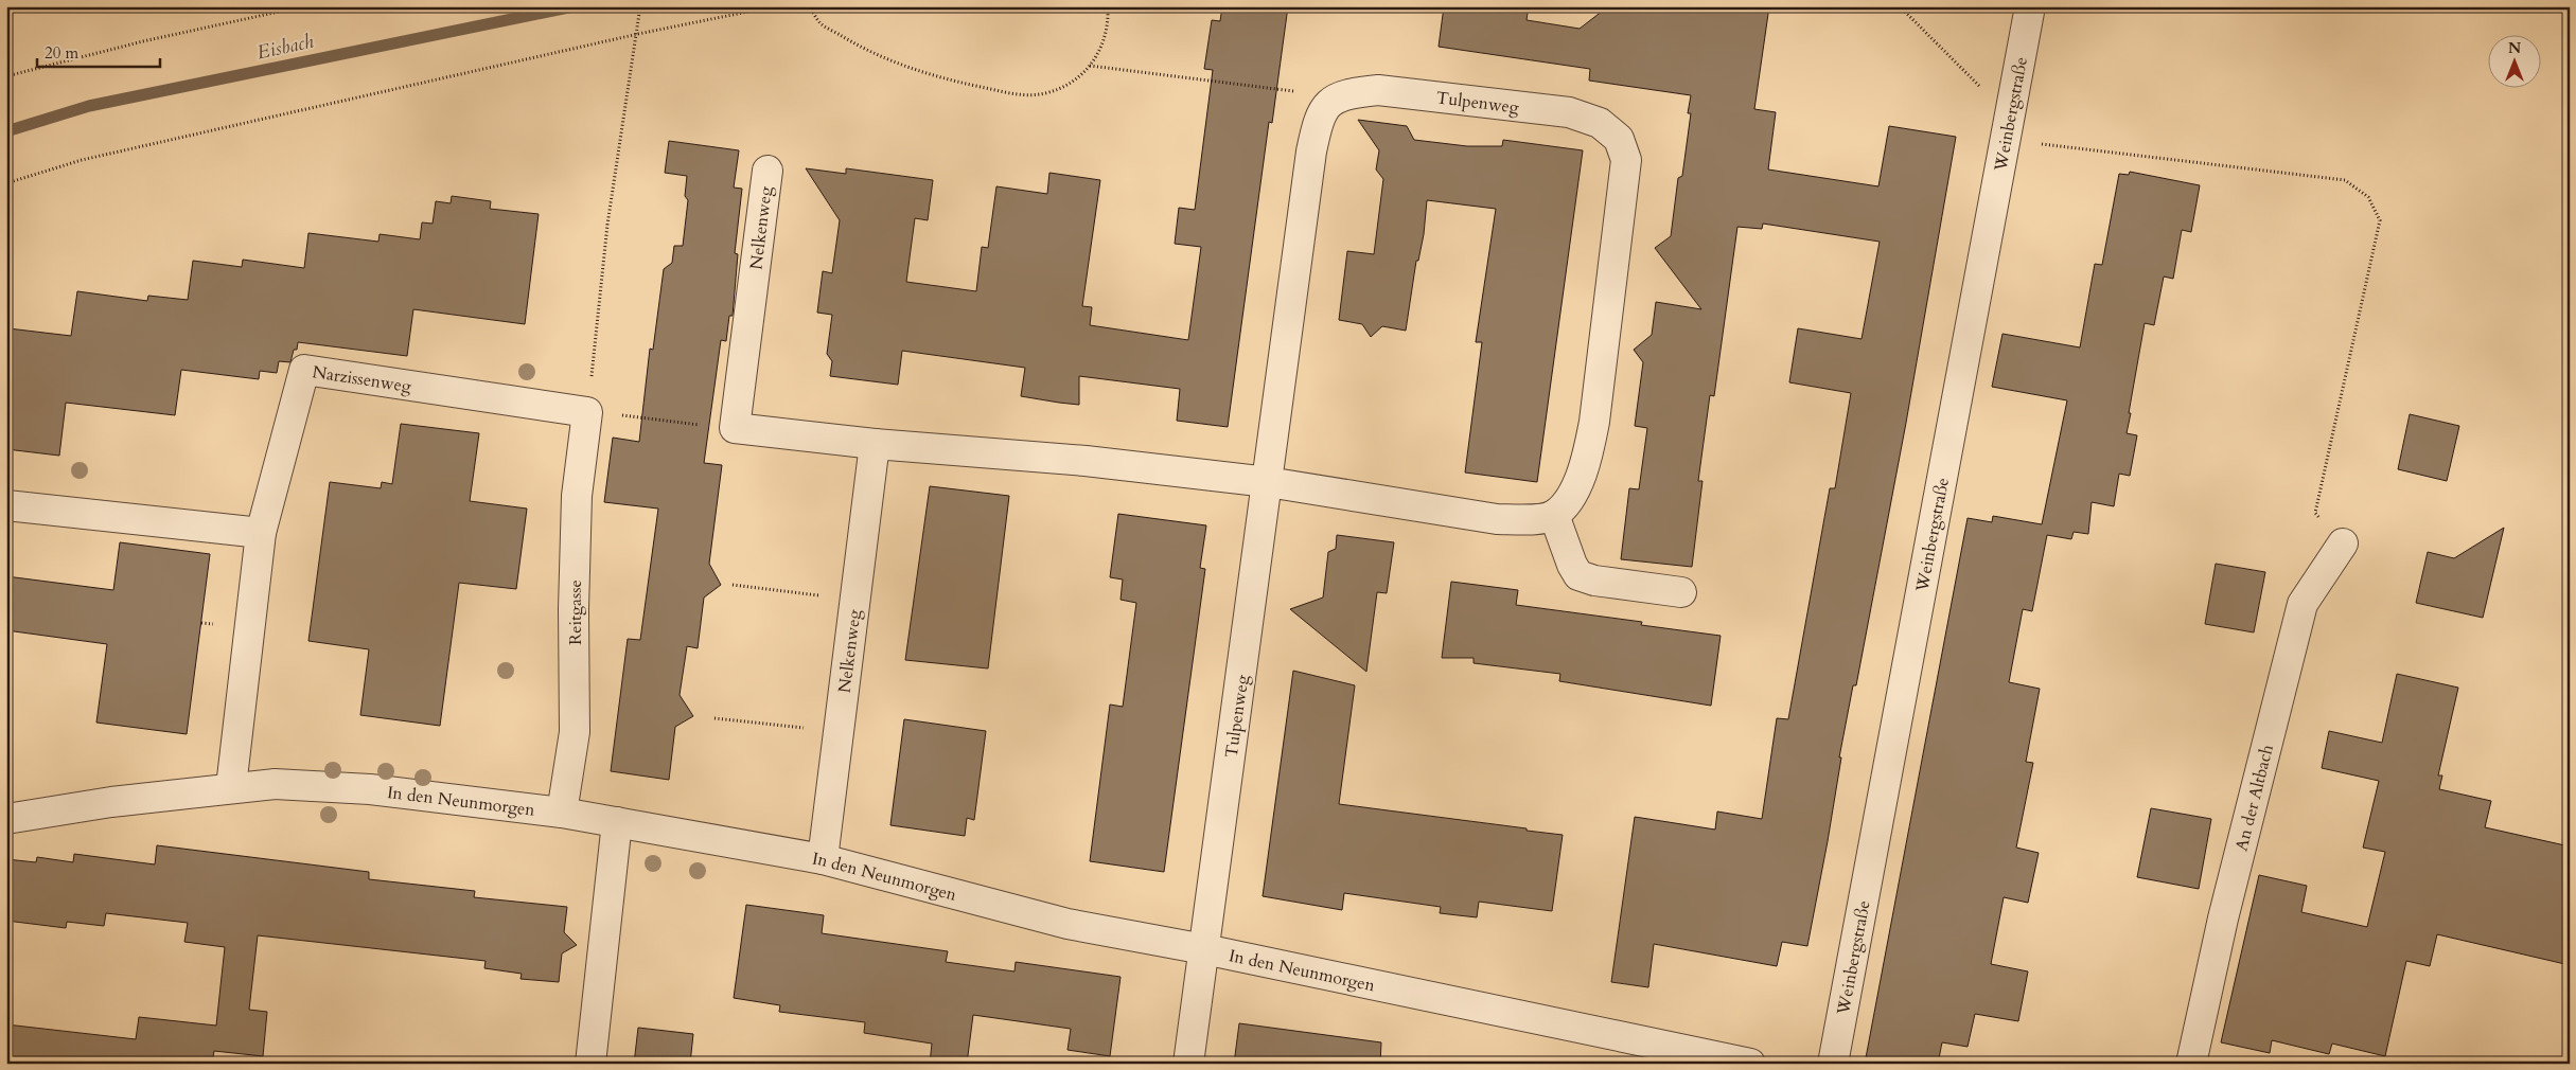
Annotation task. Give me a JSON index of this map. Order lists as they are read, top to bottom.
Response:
{
  "streets": {
    "street": [
      "Tulpenweg",
      "Weinbergstraße",
      "Nelkenweg",
      "Narzissenweg",
      "Reitgasse",
      "An der Altbach",
      "In den Neunmorgen"
    ]
  },
  "crossings": [
    ["Tulpenweg", "In den Neunmorgen"],
    ["Nelkenweg", "In den Neunmorgen"],
    ["Narzissenweg", "Reitgasse"],
    ["Narzissenweg", "In den Neunmorgen"],
    ["Reitgasse", "In den Neunmorgen"]
  ],
  "water": ["Eisbach"],
  "scale_bar": "20 m",
  "north": "top"
}
